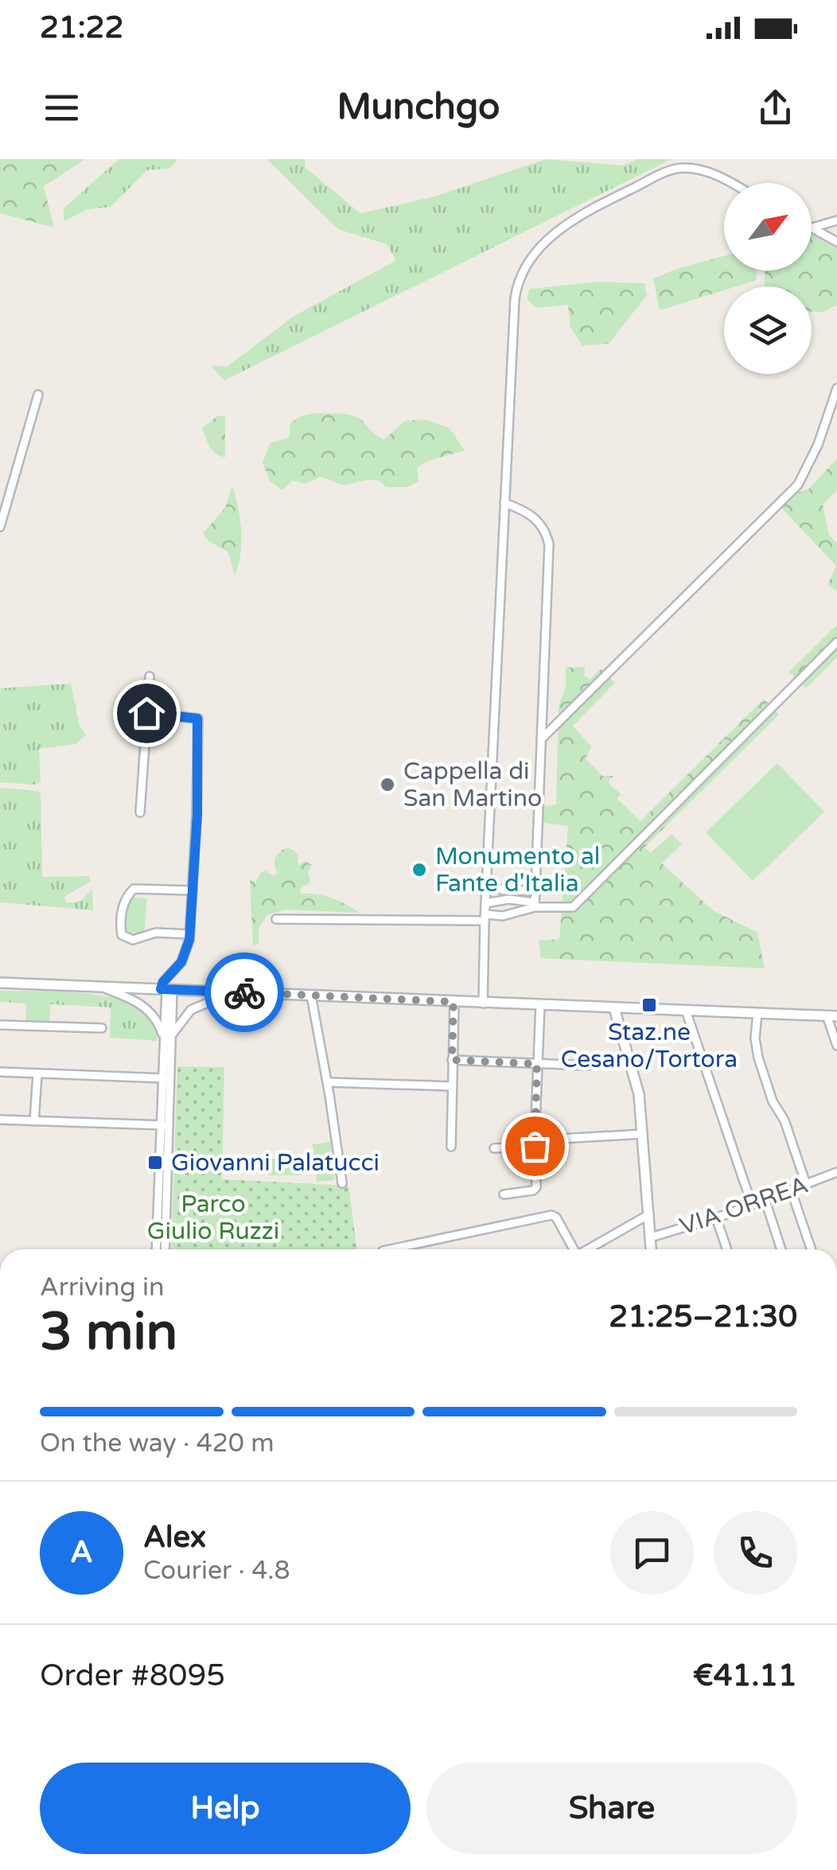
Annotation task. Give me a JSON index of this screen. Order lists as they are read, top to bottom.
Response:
{
  "streets": {
    "street": ["VIA ORREA"]
  },
  "parks": ["Parco Giulio Ruzzi"],
  "places": {
    "other": ["Cappella di San Martino", "Monumento al Fante d'Italia"],
    "transit": ["Staz.ne Cesano/Tortora", "Giovanni Palatucci"]
  },
  "north": "top right",
  "page": {
    "status": "21:22",
    "header": "Munchgo",
    "heading": ["3 min", "Arriving in", "21:25–21:30"],
    "panel": [
      "Alex",
      "Courier · 4.8",
      "Order #8095",
      "€41.11"
    ],
    "bar": "On the way · 420 m",
    "round": "A",
    "buttons": ["Help", "Share"]
  }
}
